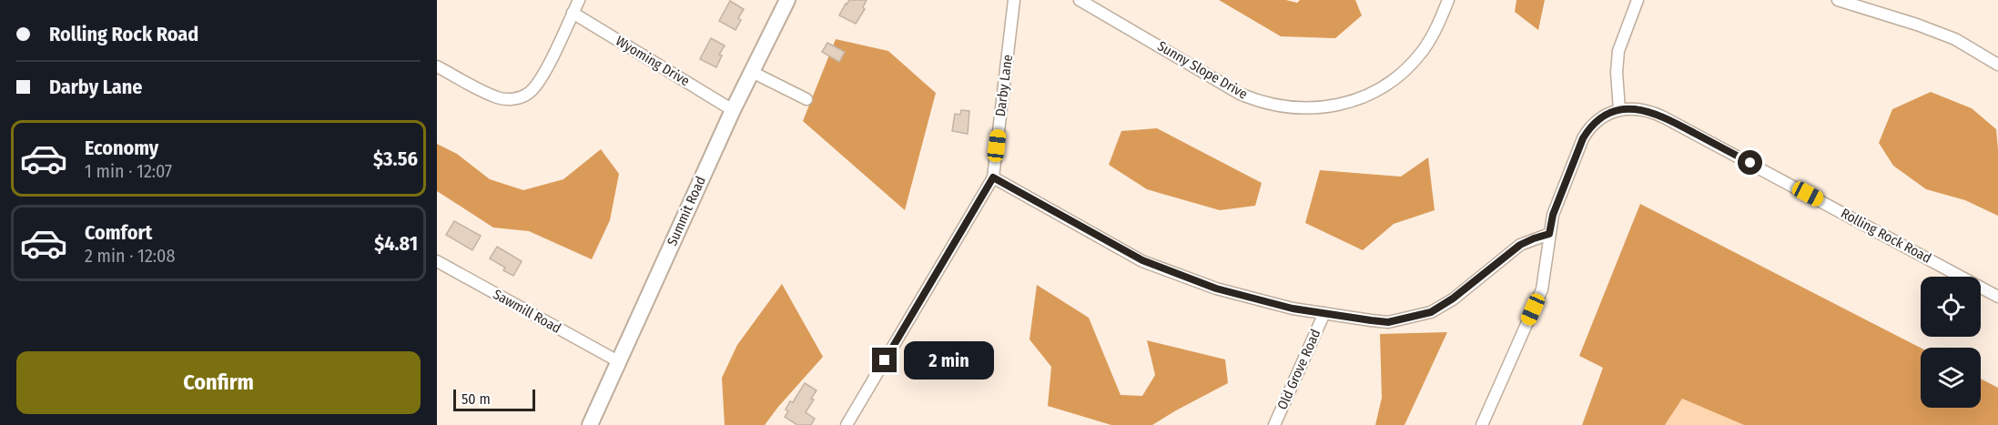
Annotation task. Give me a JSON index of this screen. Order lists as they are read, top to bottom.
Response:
{
  "streets": {
    "main road": ["Summit Road"],
    "street": [
      "Wyoming Drive",
      "Sunny Slope Drive",
      "Darby Lane",
      "Rolling Rock Road",
      "Sawmill Road",
      "Old Grove Road"
    ]
  },
  "crossings": [
    ["Wyoming Drive", "Summit Road"],
    ["Summit Road", "Sawmill Road"]
  ],
  "scale_bar": "50 m",
  "page": {
    "banner": ["Rolling Rock Road", "Darby Lane"],
    "list": [
      {
        "name": "Economy",
        "note": "1 min · 12:07",
        "value": "$3.56"
      },
      {
        "name": "Comfort",
        "note": "2 min · 12:08",
        "value": "$4.81"
      }
    ],
    "buttons": "Confirm",
    "bubble": "2 min",
    "scale": "50 m"
  }
}
